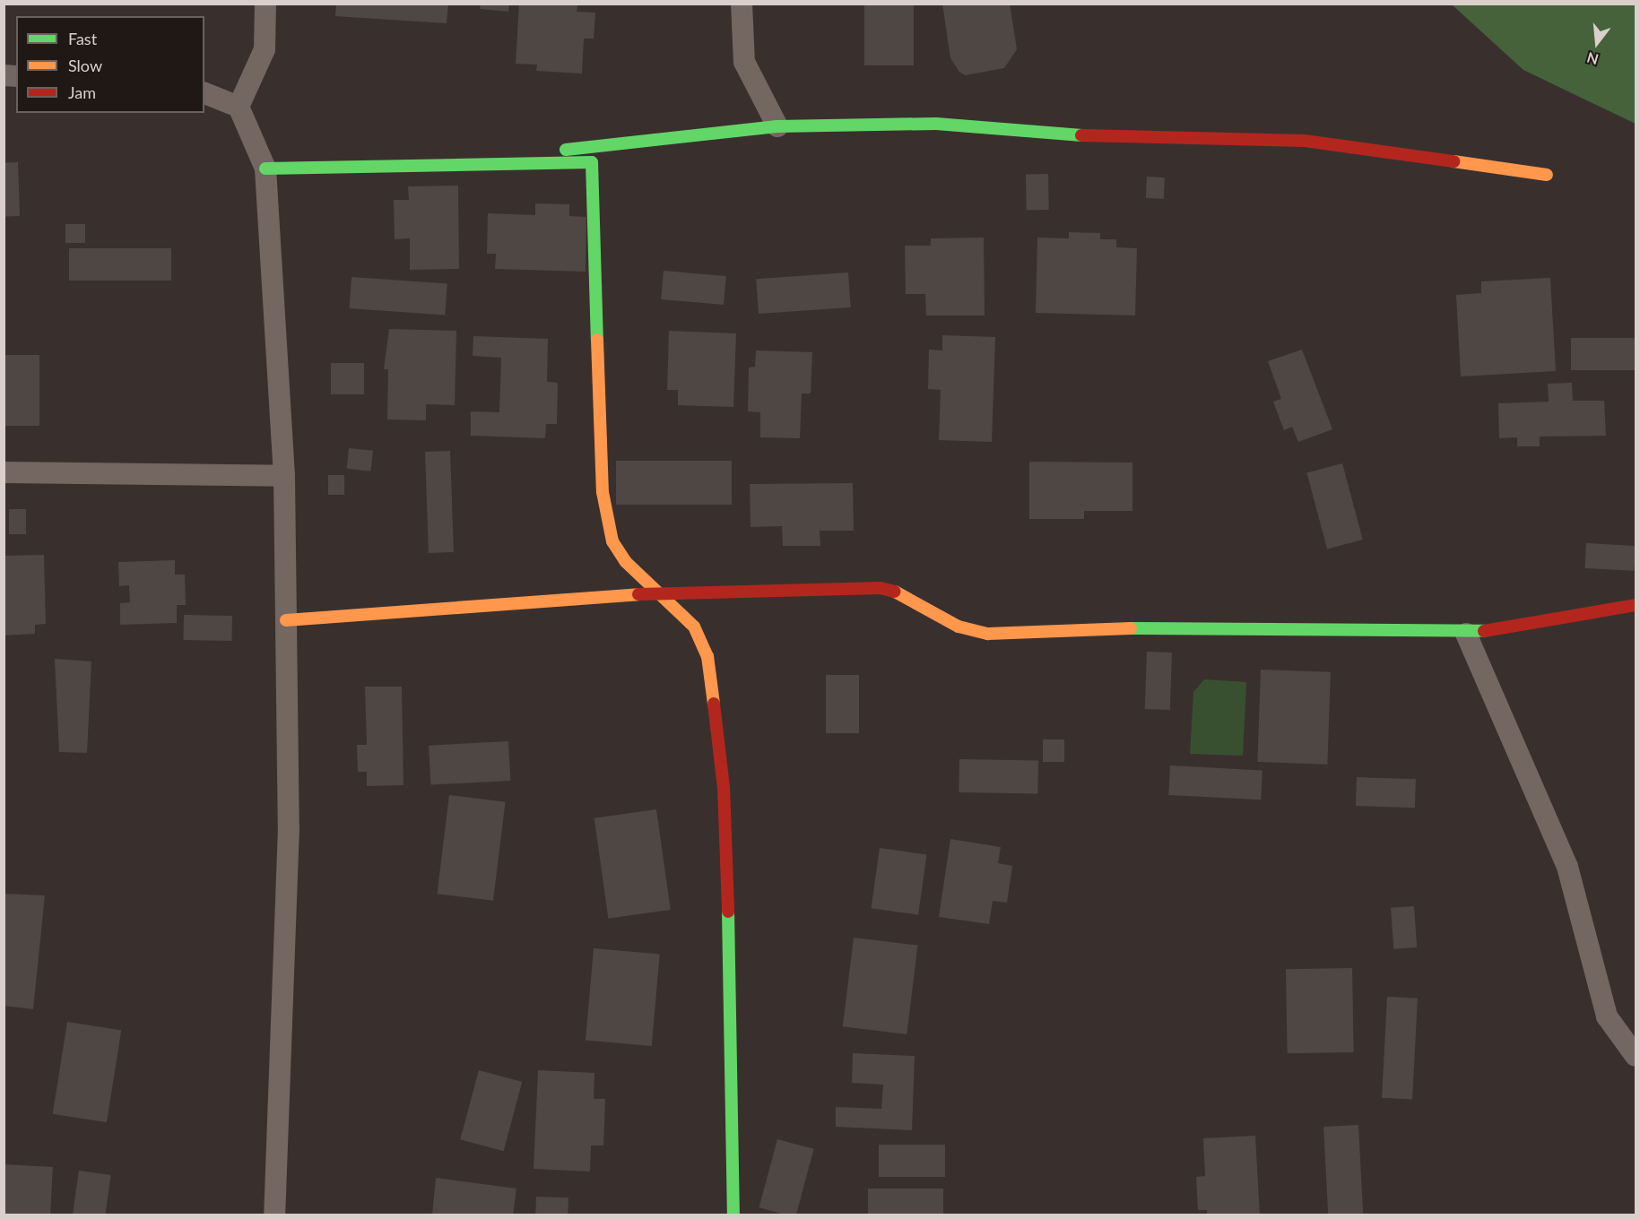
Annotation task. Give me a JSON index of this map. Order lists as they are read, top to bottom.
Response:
{
  "legend": ["Fast", "Slow", "Jam"],
  "north": "bottom"
}
